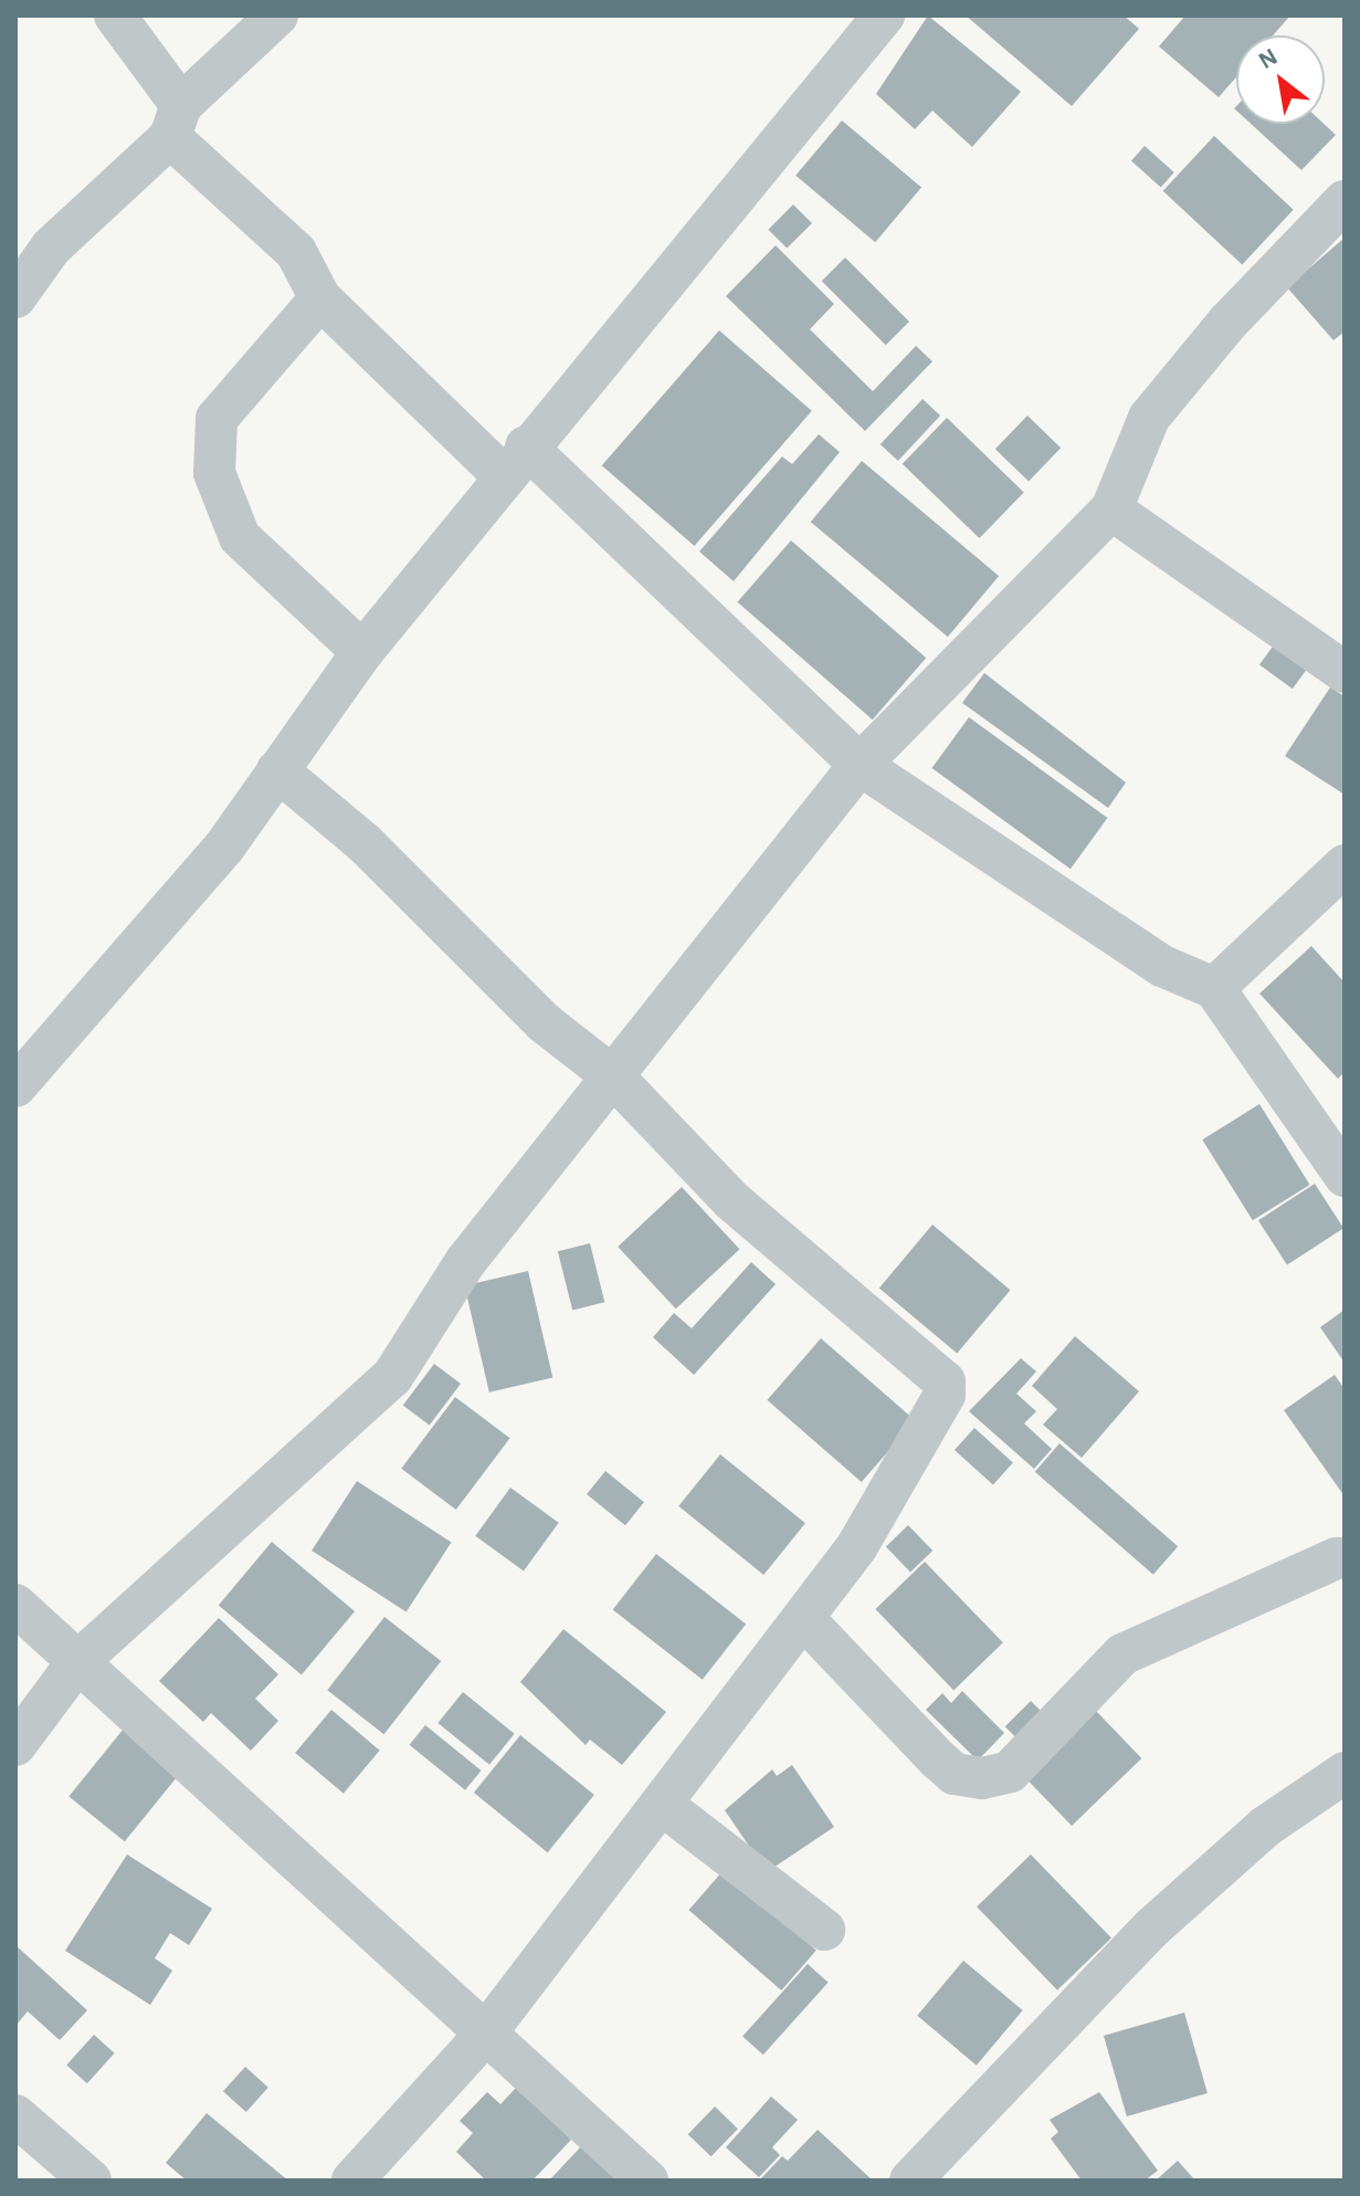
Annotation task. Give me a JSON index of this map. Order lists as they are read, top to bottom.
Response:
{
  "north": "top left"
}
